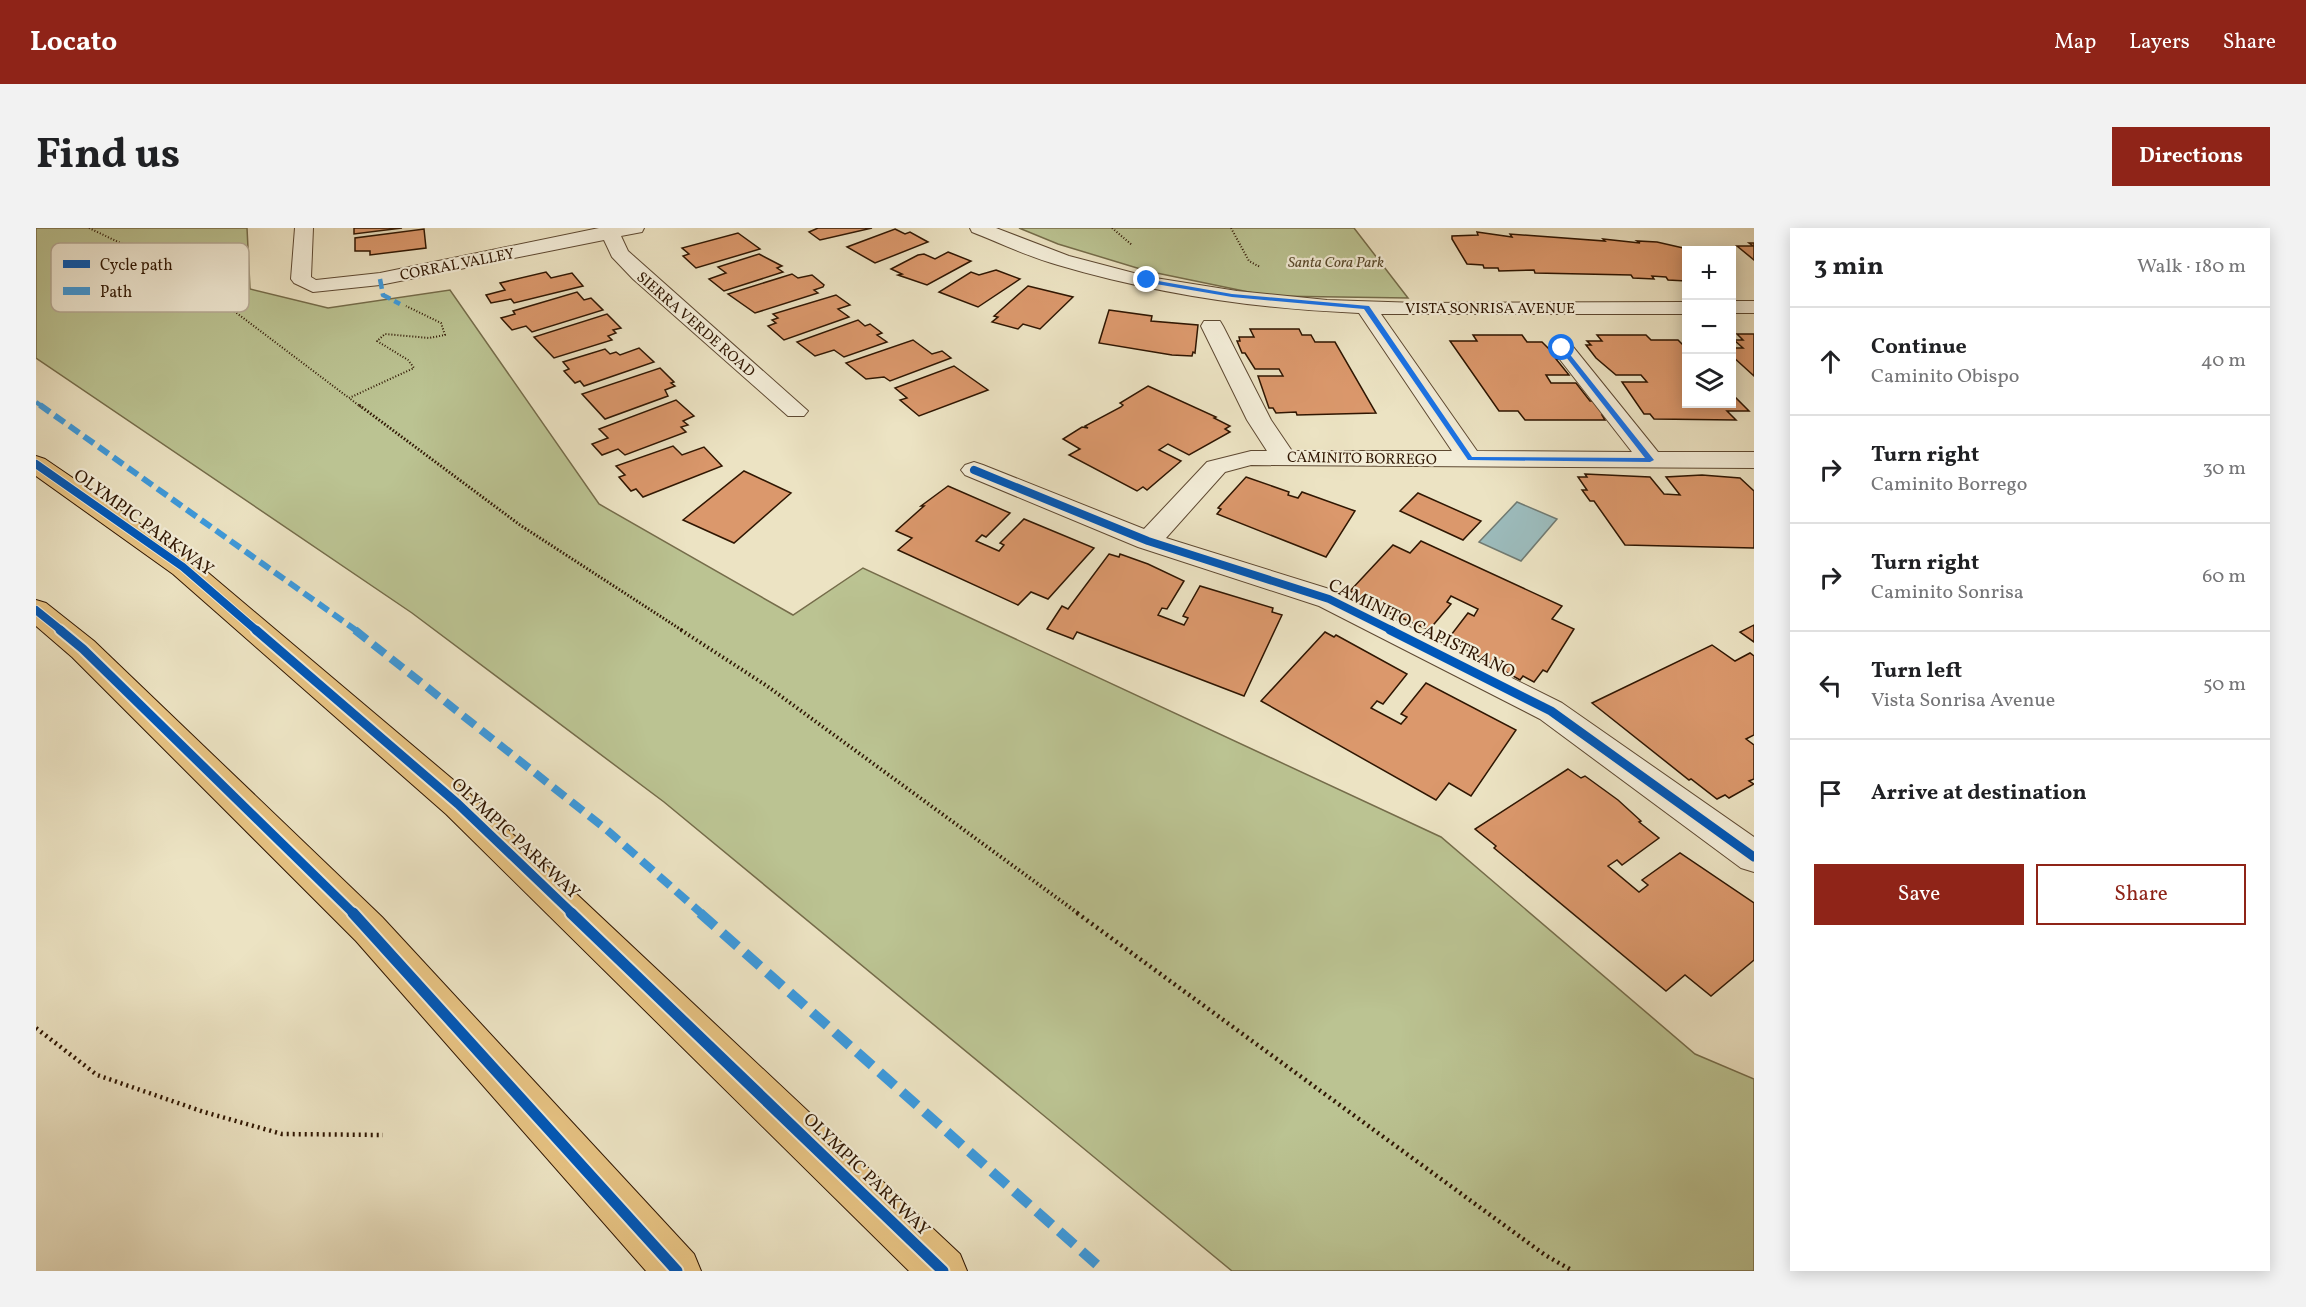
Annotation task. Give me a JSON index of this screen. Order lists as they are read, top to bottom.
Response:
{
  "streets": {
    "main road": ["OLYMPIC PARKWAY"],
    "street": [
      "CORRAL VALLEY",
      "VISTA SONRISA AVENUE",
      "SIERRA VERDE ROAD",
      "CAMINITO BORREGO",
      "CAMINITO CAPISTRANO"
    ]
  },
  "crossings": [
    ["CORRAL VALLEY", "SIERRA VERDE ROAD"],
    ["CAMINITO BORREGO", "CAMINITO CAPISTRANO"]
  ],
  "parks": ["Santa Cora Park"],
  "legend": ["Cycle path", "Path"],
  "page": {
    "header": "Locato",
    "nav": ["Map", "Layers", "Share"],
    "title": "Find us",
    "buttons": [
      "Directions",
      ["Save", "Share"]
    ],
    "heading": ["3 min", "Walk · 180 m"],
    "map_buttons": ["+", "−"],
    "list": [
      ["Continue", "Caminito Obispo", "40 m"],
      ["Turn right", "Caminito Borrego", "30 m"],
      ["Turn right", "Caminito Sonrisa", "60 m"],
      ["Turn left", "Vista Sonrisa Avenue", "50 m"],
      "Arrive at destination"
    ]
  }
}
